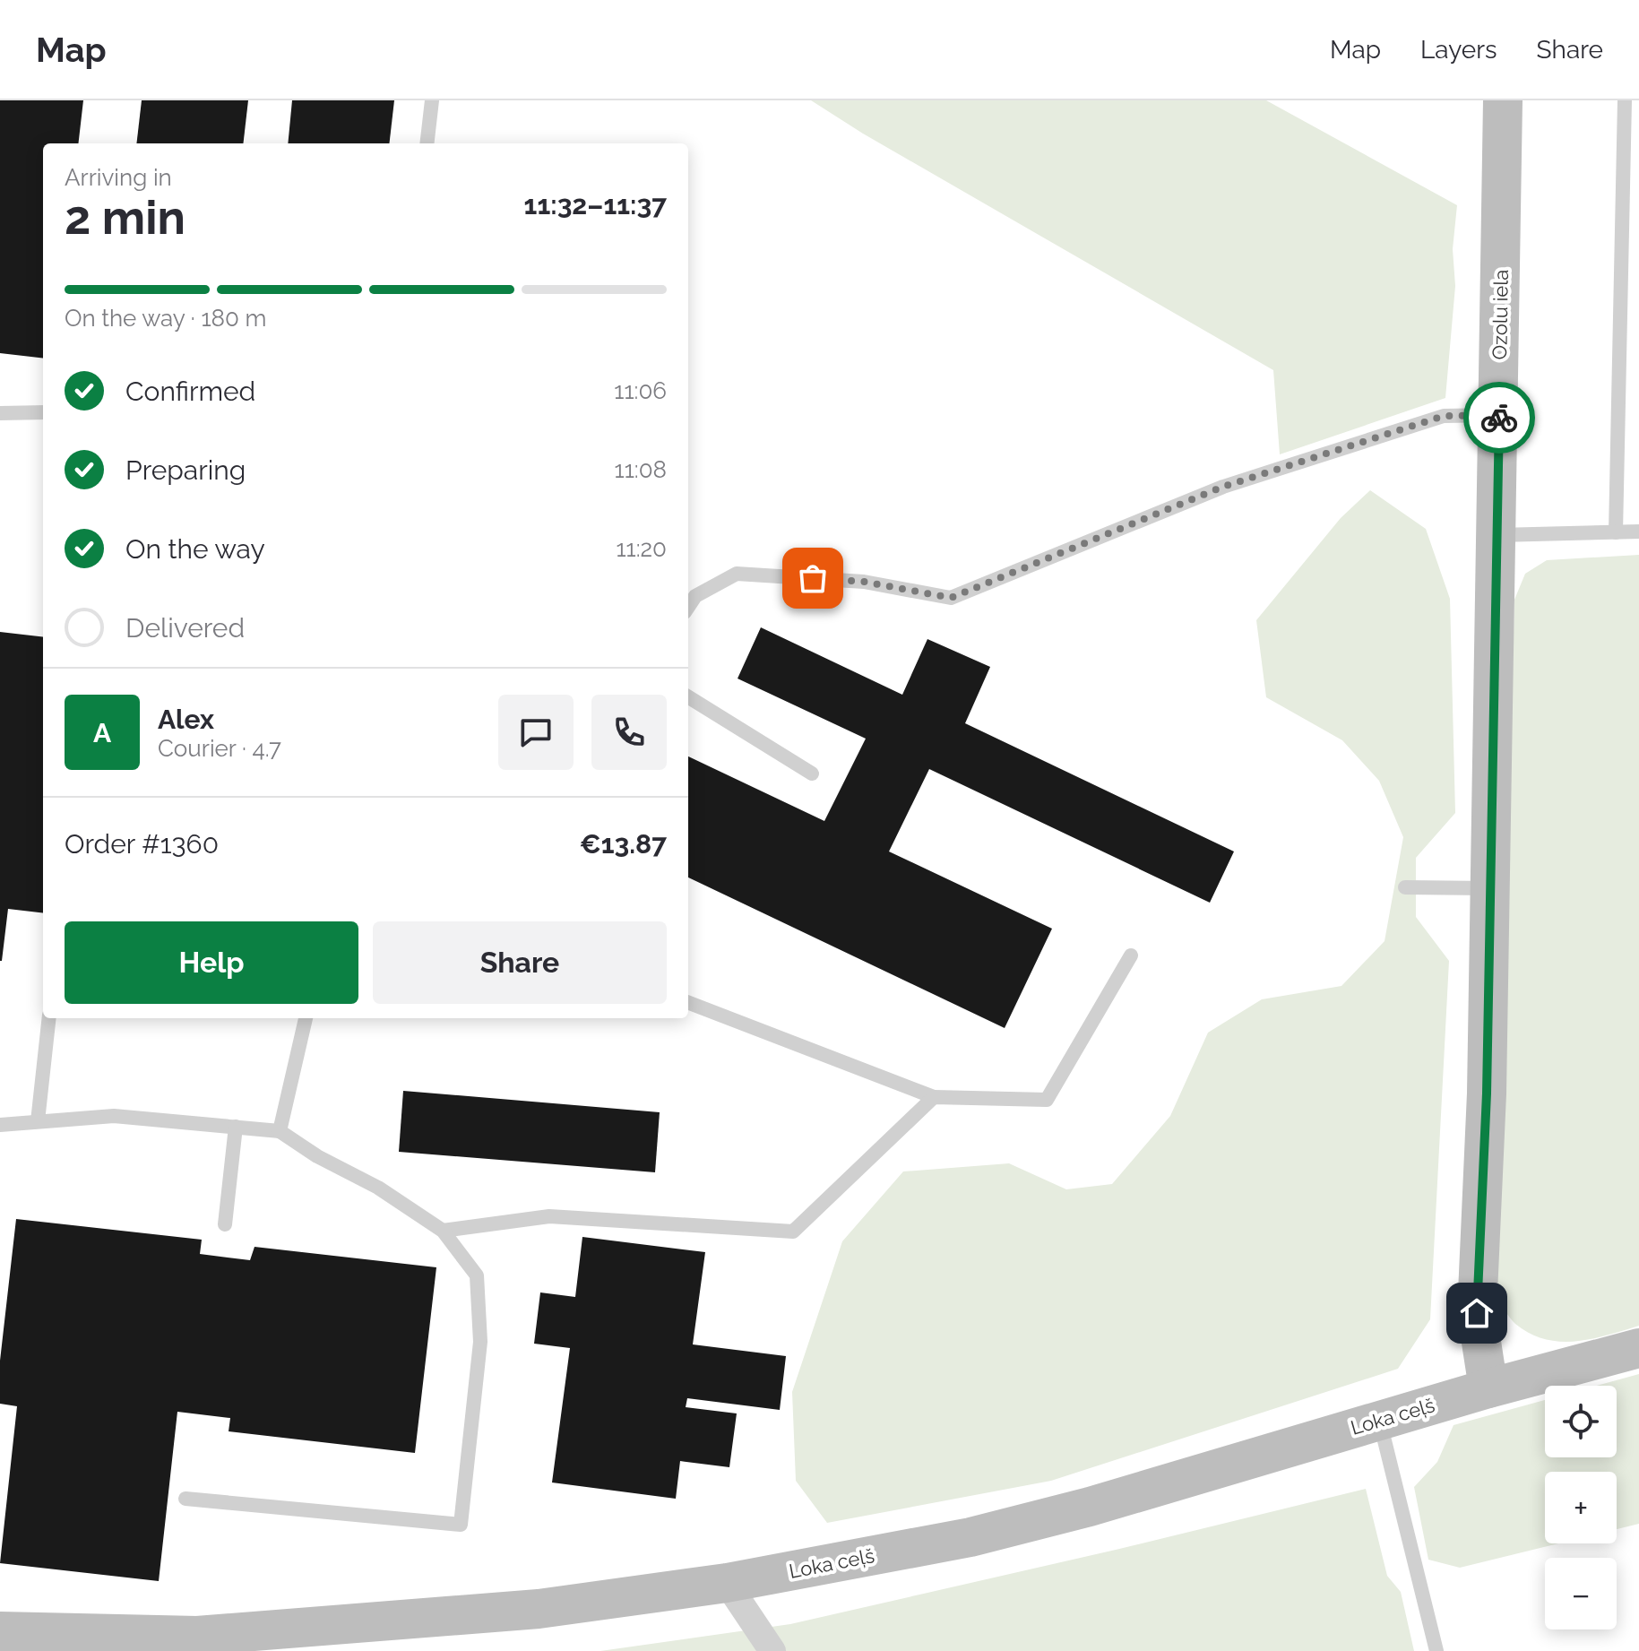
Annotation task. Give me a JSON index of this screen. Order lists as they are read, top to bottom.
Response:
{
  "streets": {
    "main road": ["Ozolu iela", "Loka ceļš"]
  },
  "crossings": [
    ["Ozolu iela", "Loka ceļš"]
  ],
  "page": {
    "header": "Map",
    "nav": ["Map", "Layers", "Share"],
    "heading": ["2 min", "Arriving in", "11:32–11:37"],
    "panel": [
      "Alex",
      "Courier · 4.7",
      "Order #1360",
      "€13.87"
    ],
    "bar": "On the way · 180 m",
    "list": [
      ["Confirmed", "11:06"],
      ["Preparing", "11:08"],
      ["On the way", "11:20"],
      "Delivered"
    ],
    "round": "A",
    "buttons": ["Help", "Share"],
    "map_buttons": ["+", "−"]
  }
}
